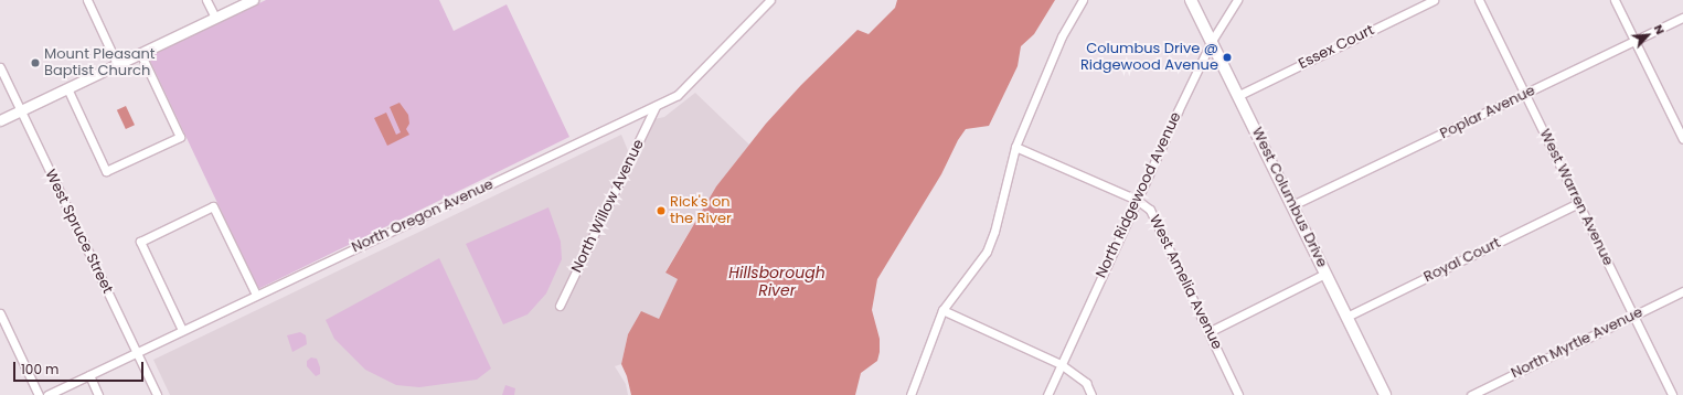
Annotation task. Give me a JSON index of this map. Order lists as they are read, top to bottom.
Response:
{
  "streets": {
    "main road": ["West Columbus Drive"],
    "street": [
      "Essex Court",
      "Poplar Avenue",
      "North Ridgewood Avenue",
      "West Warren Avenue",
      "North Willow Avenue",
      "North Oregon Avenue",
      "West Spruce Street",
      "Royal Court",
      "West Amelia Avenue",
      "North Myrtle Avenue"
    ]
  },
  "crossings": [
    ["Essex Court", "West Columbus Drive"],
    ["Poplar Avenue", "West Columbus Drive"],
    ["Poplar Avenue", "West Warren Avenue"],
    ["North Ridgewood Avenue", "West Columbus Drive"],
    ["North Ridgewood Avenue", "West Amelia Avenue"],
    ["West Columbus Drive", "Royal Court"],
    ["West Warren Avenue", "Royal Court"],
    ["West Warren Avenue", "North Myrtle Avenue"],
    ["North Willow Avenue", "North Oregon Avenue"],
    ["North Oregon Avenue", "West Spruce Street"]
  ],
  "water": ["Hillsborough River"],
  "places": ["Columbus Drive @ Ridgewood Avenue", "Mount Pleasant Baptist Church", "Rick's on the River"],
  "scale_bar": "100 m",
  "north": "top right"
}
